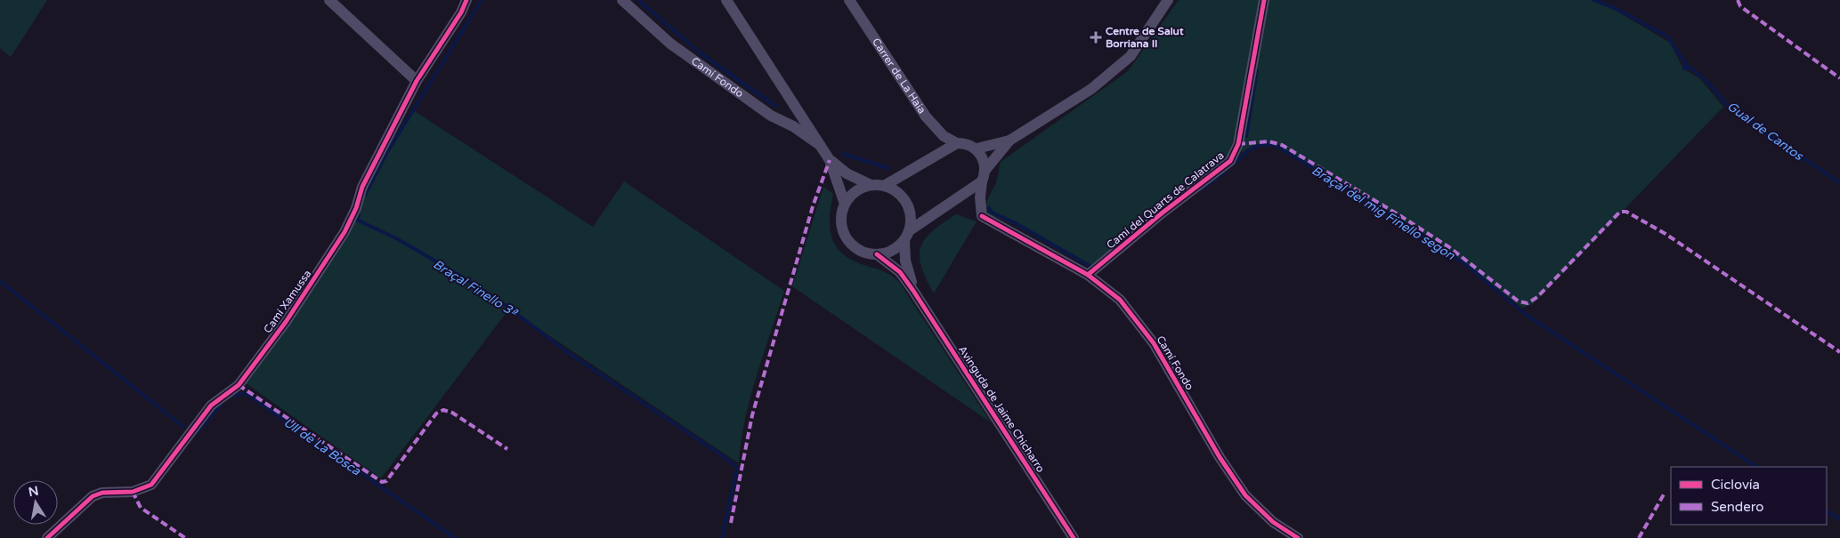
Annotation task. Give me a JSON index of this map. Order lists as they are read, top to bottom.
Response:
{
  "streets": {
    "street": [
      "Carrer de La Haia",
      "Camí Fondo",
      "Camí del Quarts de Calatrava",
      "Camí Xamussa",
      "Avinguda de Jaime Chicharro"
    ]
  },
  "crossings": [
    ["Camí Fondo", "Camí del Quarts de Calatrava"]
  ],
  "water": [
    "Gual de Cantos",
    "Braçal del mig Finello segon",
    "Braçal Finello 3ª",
    "Ull de La Bosca"
  ],
  "places": {
    "health": ["Centre de Salut Borriana II"]
  },
  "legend": ["Ciclovía", "Sendero"],
  "north": "top"
}
